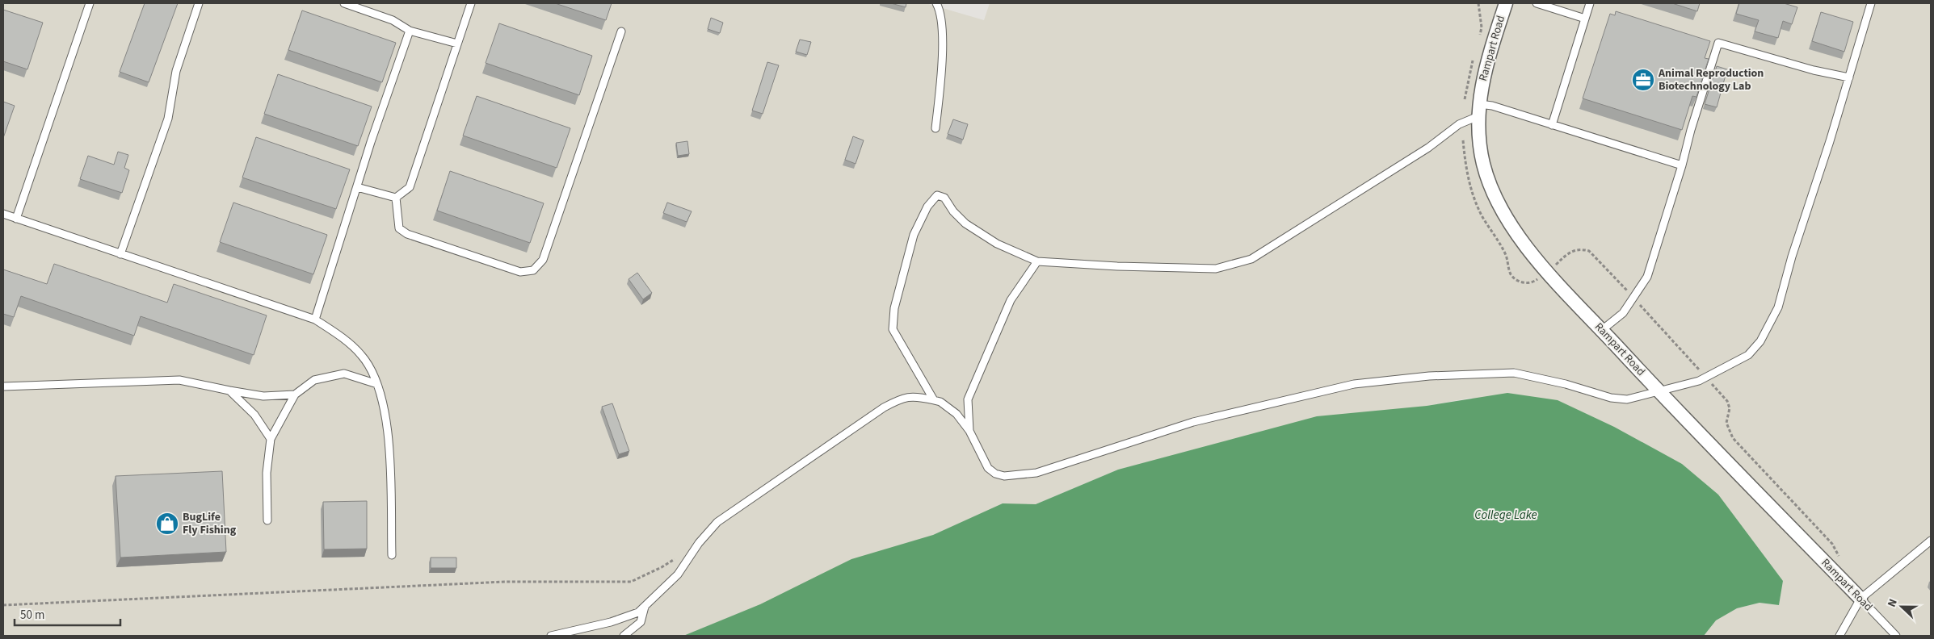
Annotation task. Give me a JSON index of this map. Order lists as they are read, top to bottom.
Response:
{
  "streets": {
    "street": ["Rampart Road"]
  },
  "water": ["College Lake"],
  "places": {
    "office": ["Animal Reproduction Biotechnology Lab"],
    "shop": ["BugLife Fly Fishing"]
  },
  "scale_bar": "50 m",
  "north": "left"
}
